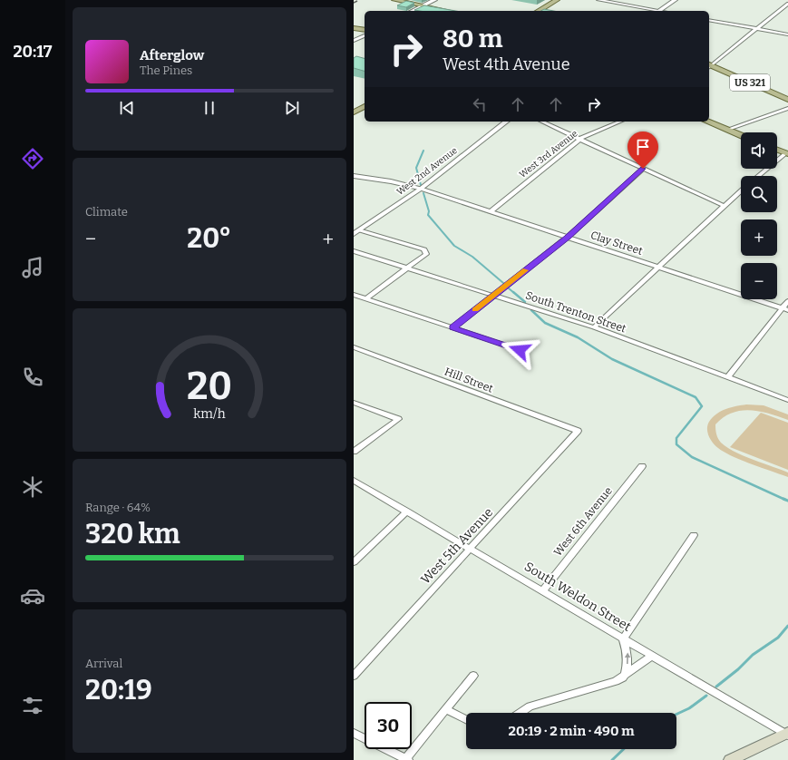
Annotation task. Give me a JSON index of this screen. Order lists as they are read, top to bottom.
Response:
{
  "streets": {
    "main road": ["US 321"],
    "street": [
      "West 3rd Avenue",
      "West 2nd Avenue",
      "Clay Street",
      "South Trenton Street",
      "Hill Street",
      "West 6th Avenue",
      "West 5th Avenue",
      "South Weldon Street"
    ]
  },
  "crossings": [
    ["West 3rd Avenue", "Clay Street"],
    ["West 2nd Avenue", "Clay Street"],
    ["Hill Street", "West 5th Avenue"],
    ["West 6th Avenue", "South Weldon Street"],
    ["West 5th Avenue", "South Weldon Street"]
  ],
  "page": {
    "tabs": "20:17",
    "turn": ["80 m", "West 4th Avenue"],
    "song": ["Afterglow", "The Pines"],
    "map_buttons": ["+", "−"],
    "tile": [
      "Climate",
      ["Range · 64%", "320 km"],
      ["Arrival", "20:19"]
    ],
    "heat": ["−", "20°", "+"],
    "limit": "30",
    "trip": "20:19 · 2 min · 490 m",
    "gauge": ["20", "km/h"]
  }
}
